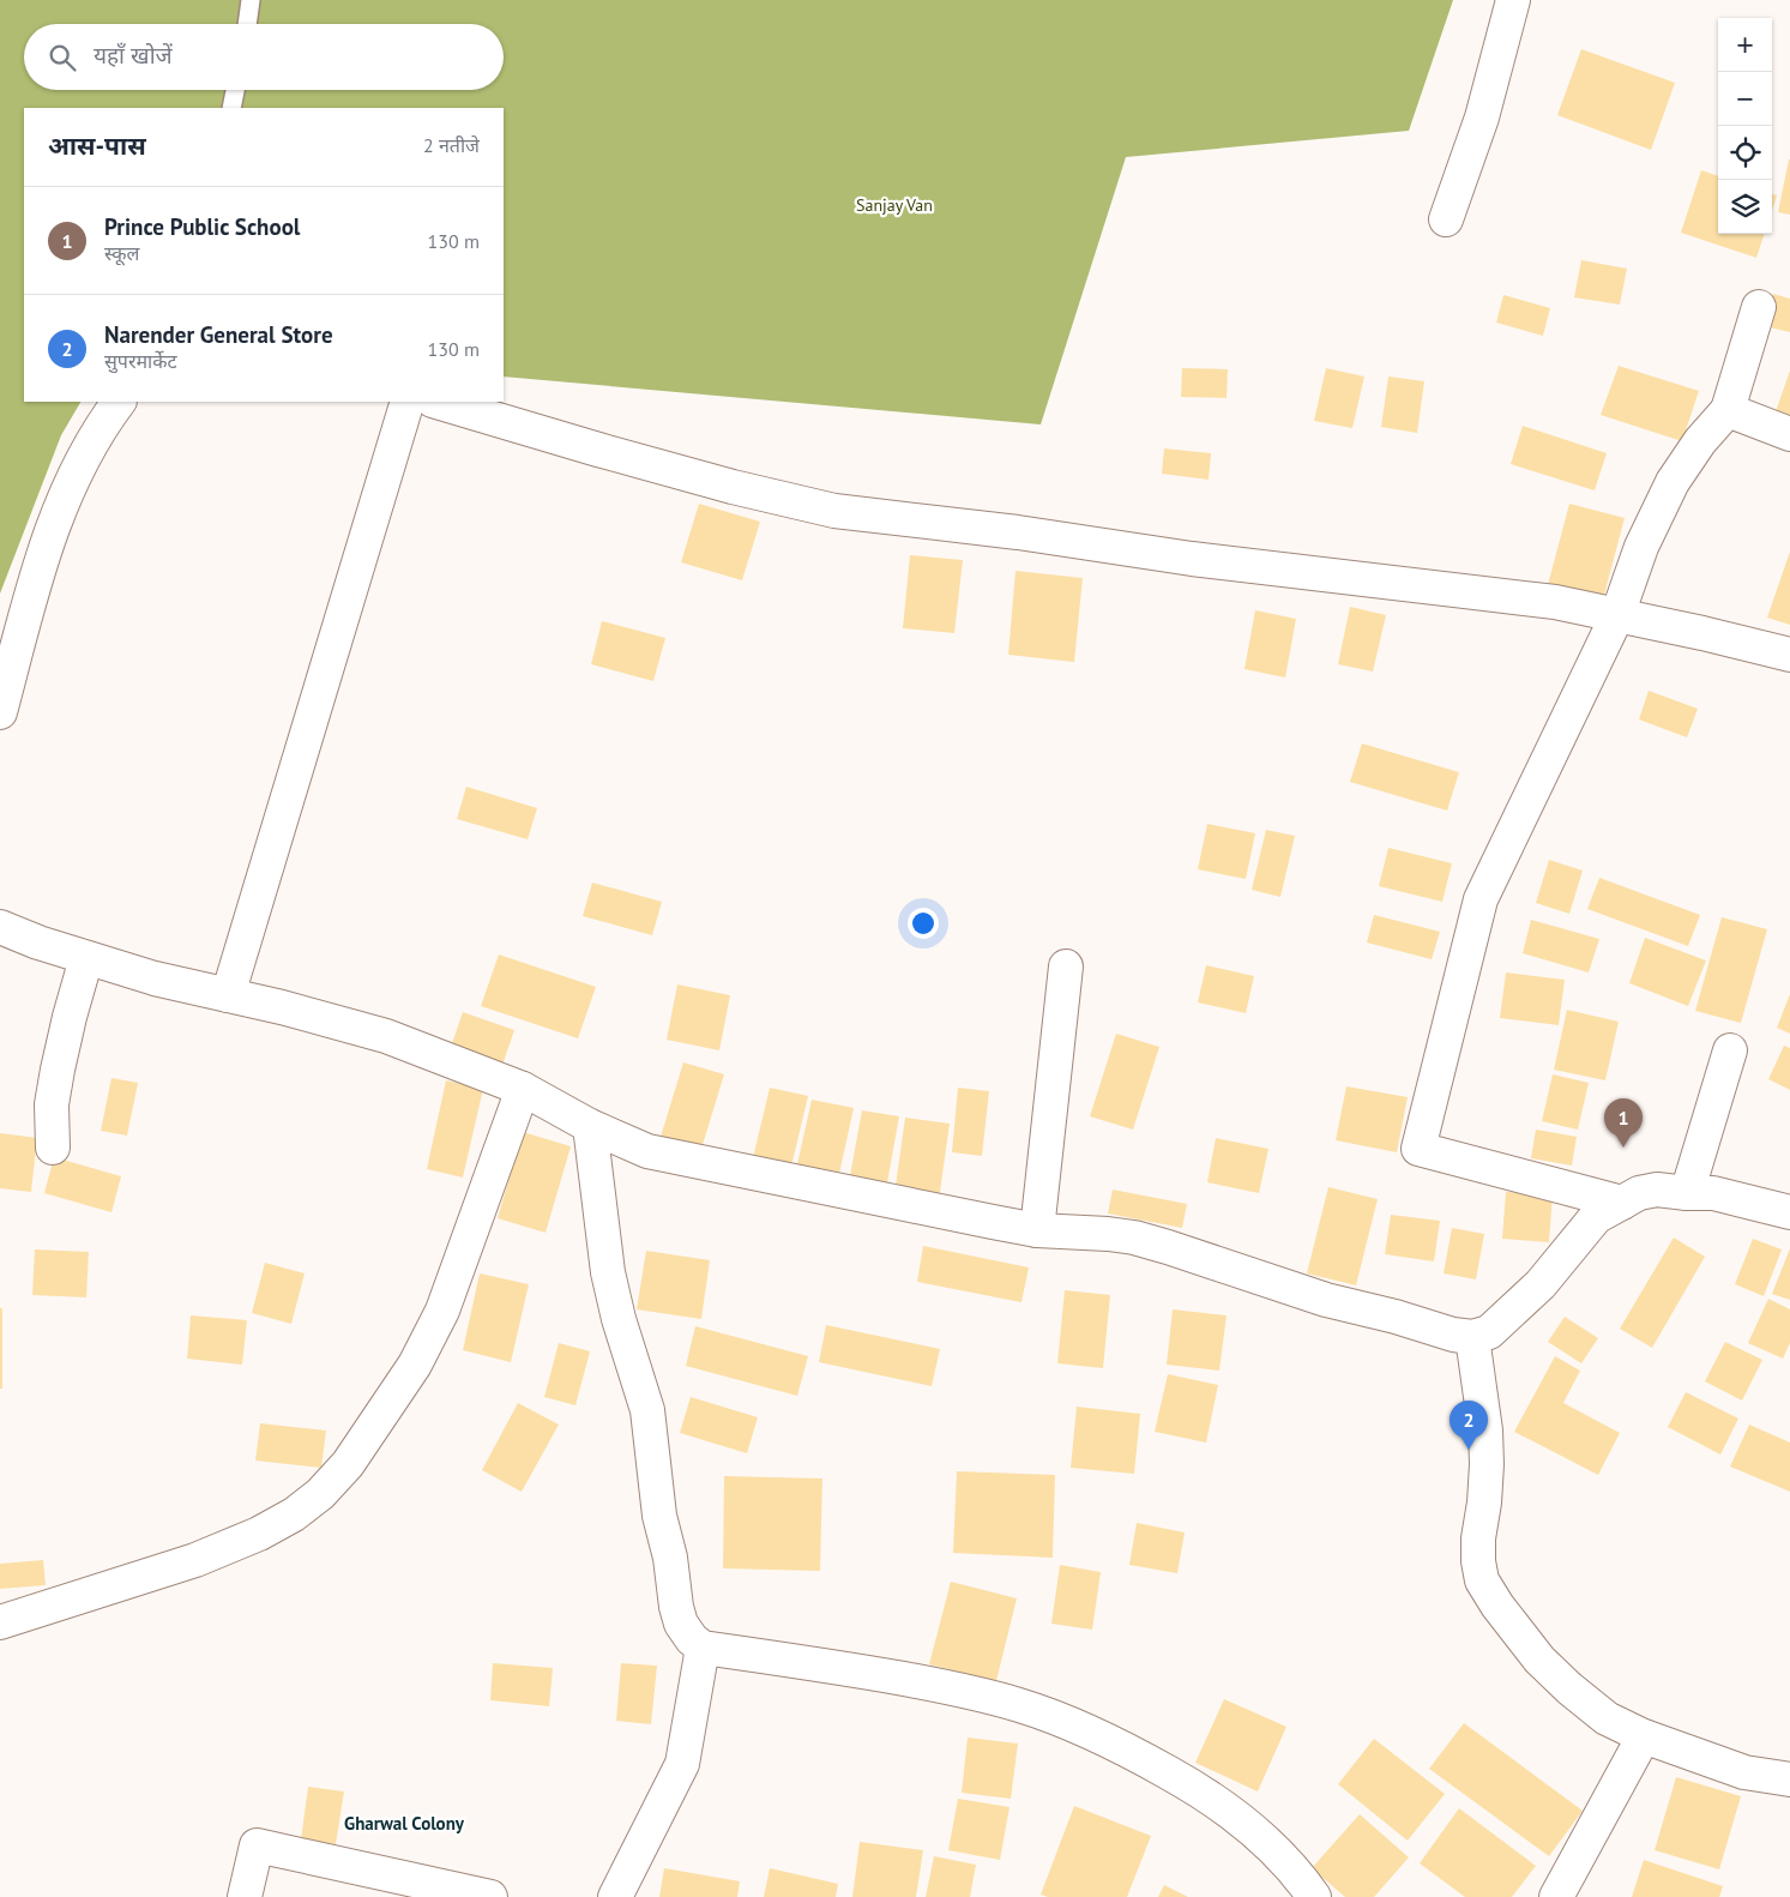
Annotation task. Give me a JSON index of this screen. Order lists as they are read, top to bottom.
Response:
{
  "districts": ["Gharwal Colony"],
  "parks": ["Sanjay Van"],
  "page": {
    "map_buttons": ["+", "−"],
    "search": "यहाँ खोजें",
    "heading": ["आस-पास", "2 नतीजे"],
    "list": [
      {
        "mark": "1",
        "name": "Prince Public School",
        "note": "स्कूल",
        "value": "130 m"
      },
      {
        "mark": "2",
        "name": "Narender General Store",
        "note": "सुपरमार्केट",
        "value": "130 m"
      }
    ],
    "pins": ["1", "2"]
  }
}
